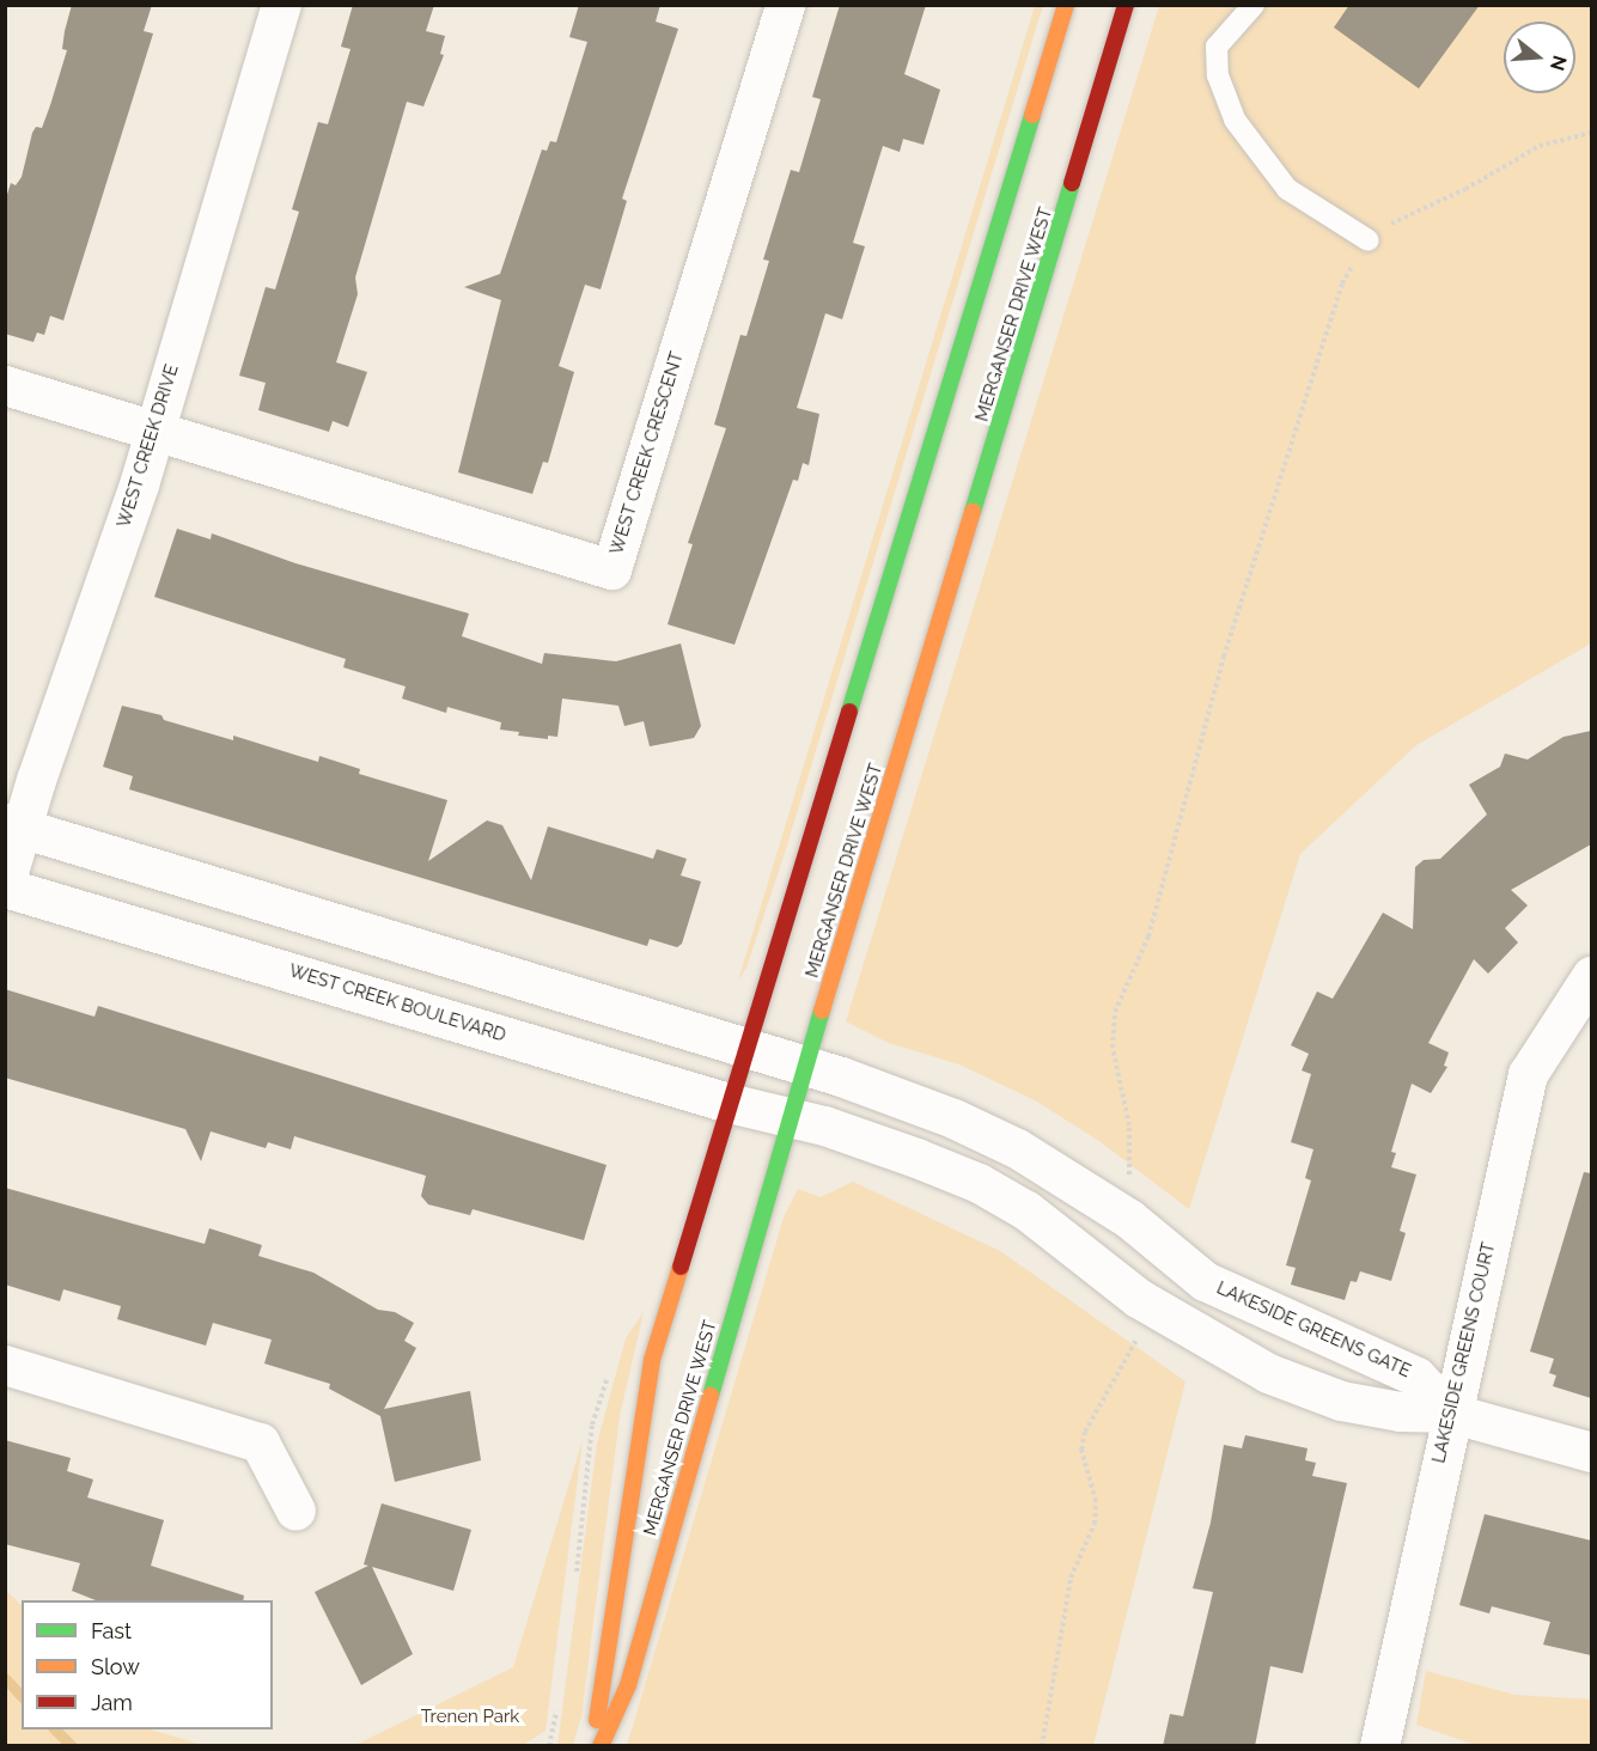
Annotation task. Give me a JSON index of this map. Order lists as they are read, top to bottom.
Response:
{
  "streets": {
    "street": [
      "MERGANSER DRIVE WEST",
      "WEST CREEK DRIVE",
      "WEST CREEK CRESCENT",
      "WEST CREEK BOULEVARD",
      "LAKESIDE GREENS GATE",
      "LAKESIDE GREENS COURT"
    ]
  },
  "crossings": [
    ["MERGANSER DRIVE WEST", "WEST CREEK BOULEVARD"],
    ["MERGANSER DRIVE WEST", "LAKESIDE GREENS GATE"],
    ["WEST CREEK DRIVE", "WEST CREEK CRESCENT"],
    ["WEST CREEK DRIVE", "WEST CREEK BOULEVARD"],
    ["LAKESIDE GREENS GATE", "LAKESIDE GREENS COURT"]
  ],
  "parks": ["Trenen Park"],
  "legend": ["Fast", "Slow", "Jam"],
  "north": "right"
}
